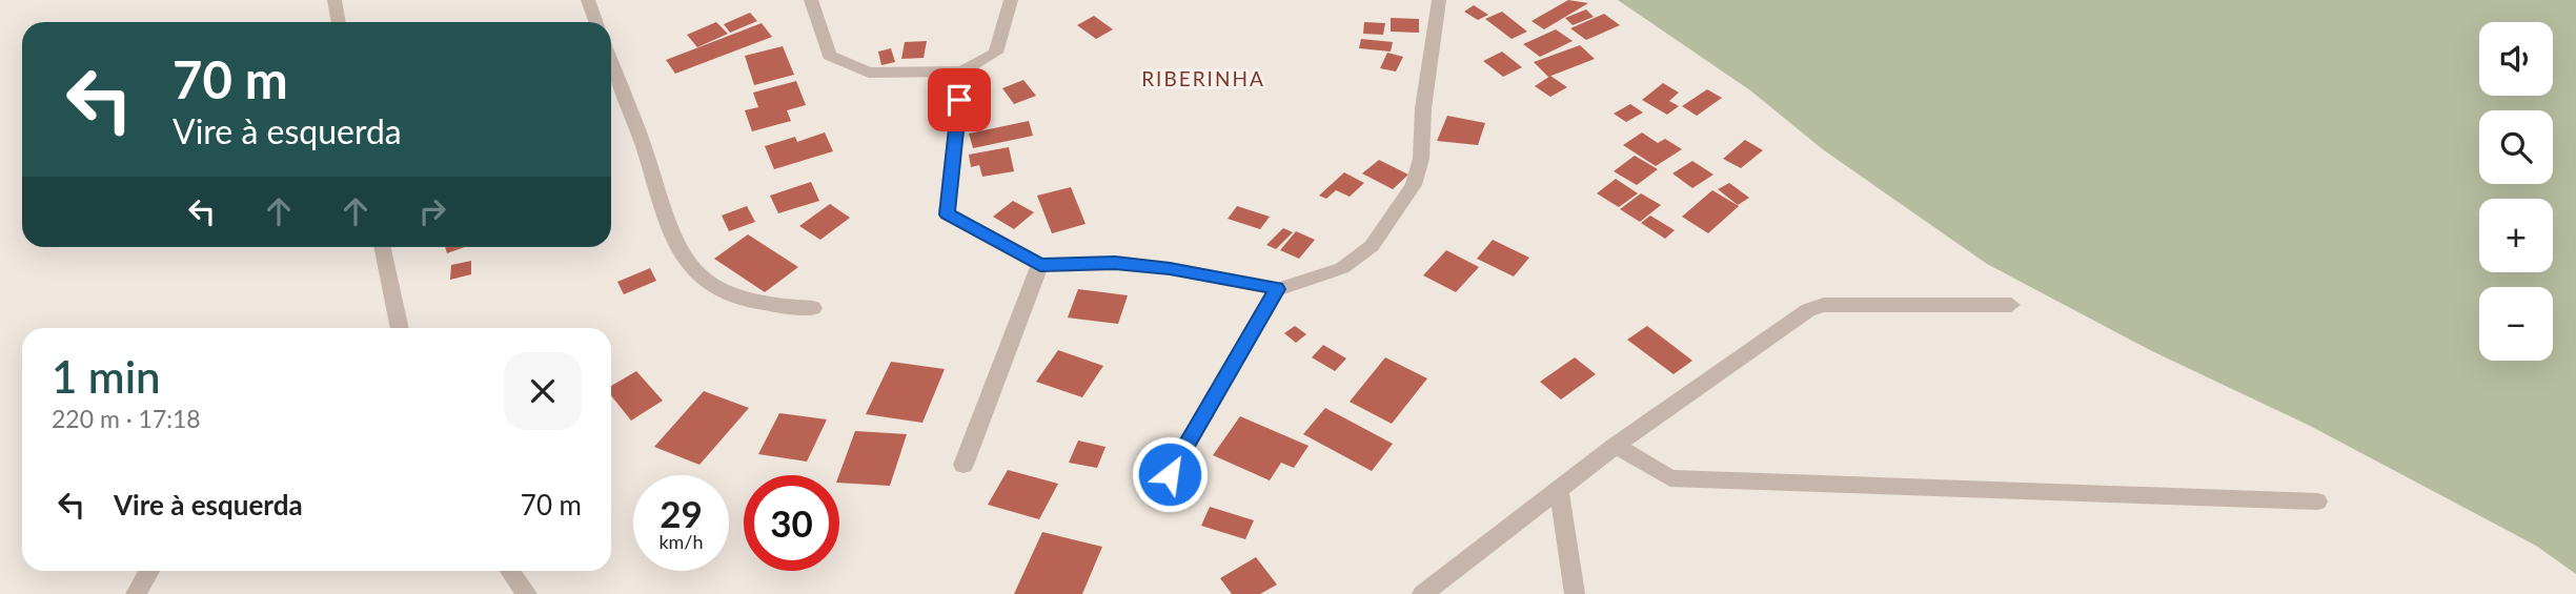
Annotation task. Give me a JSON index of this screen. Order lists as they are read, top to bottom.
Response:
{
  "districts": ["RIBERINHA"],
  "page": {
    "map_buttons": ["+", "−"],
    "turn": ["70 m", "Vire à esquerda"],
    "heading": ["1 min", "220 m · 17:18"],
    "list": [
      {
        "name": "Vire à esquerda",
        "value": "70 m"
      }
    ],
    "speed": "29 km/h",
    "limit": "30"
  }
}
